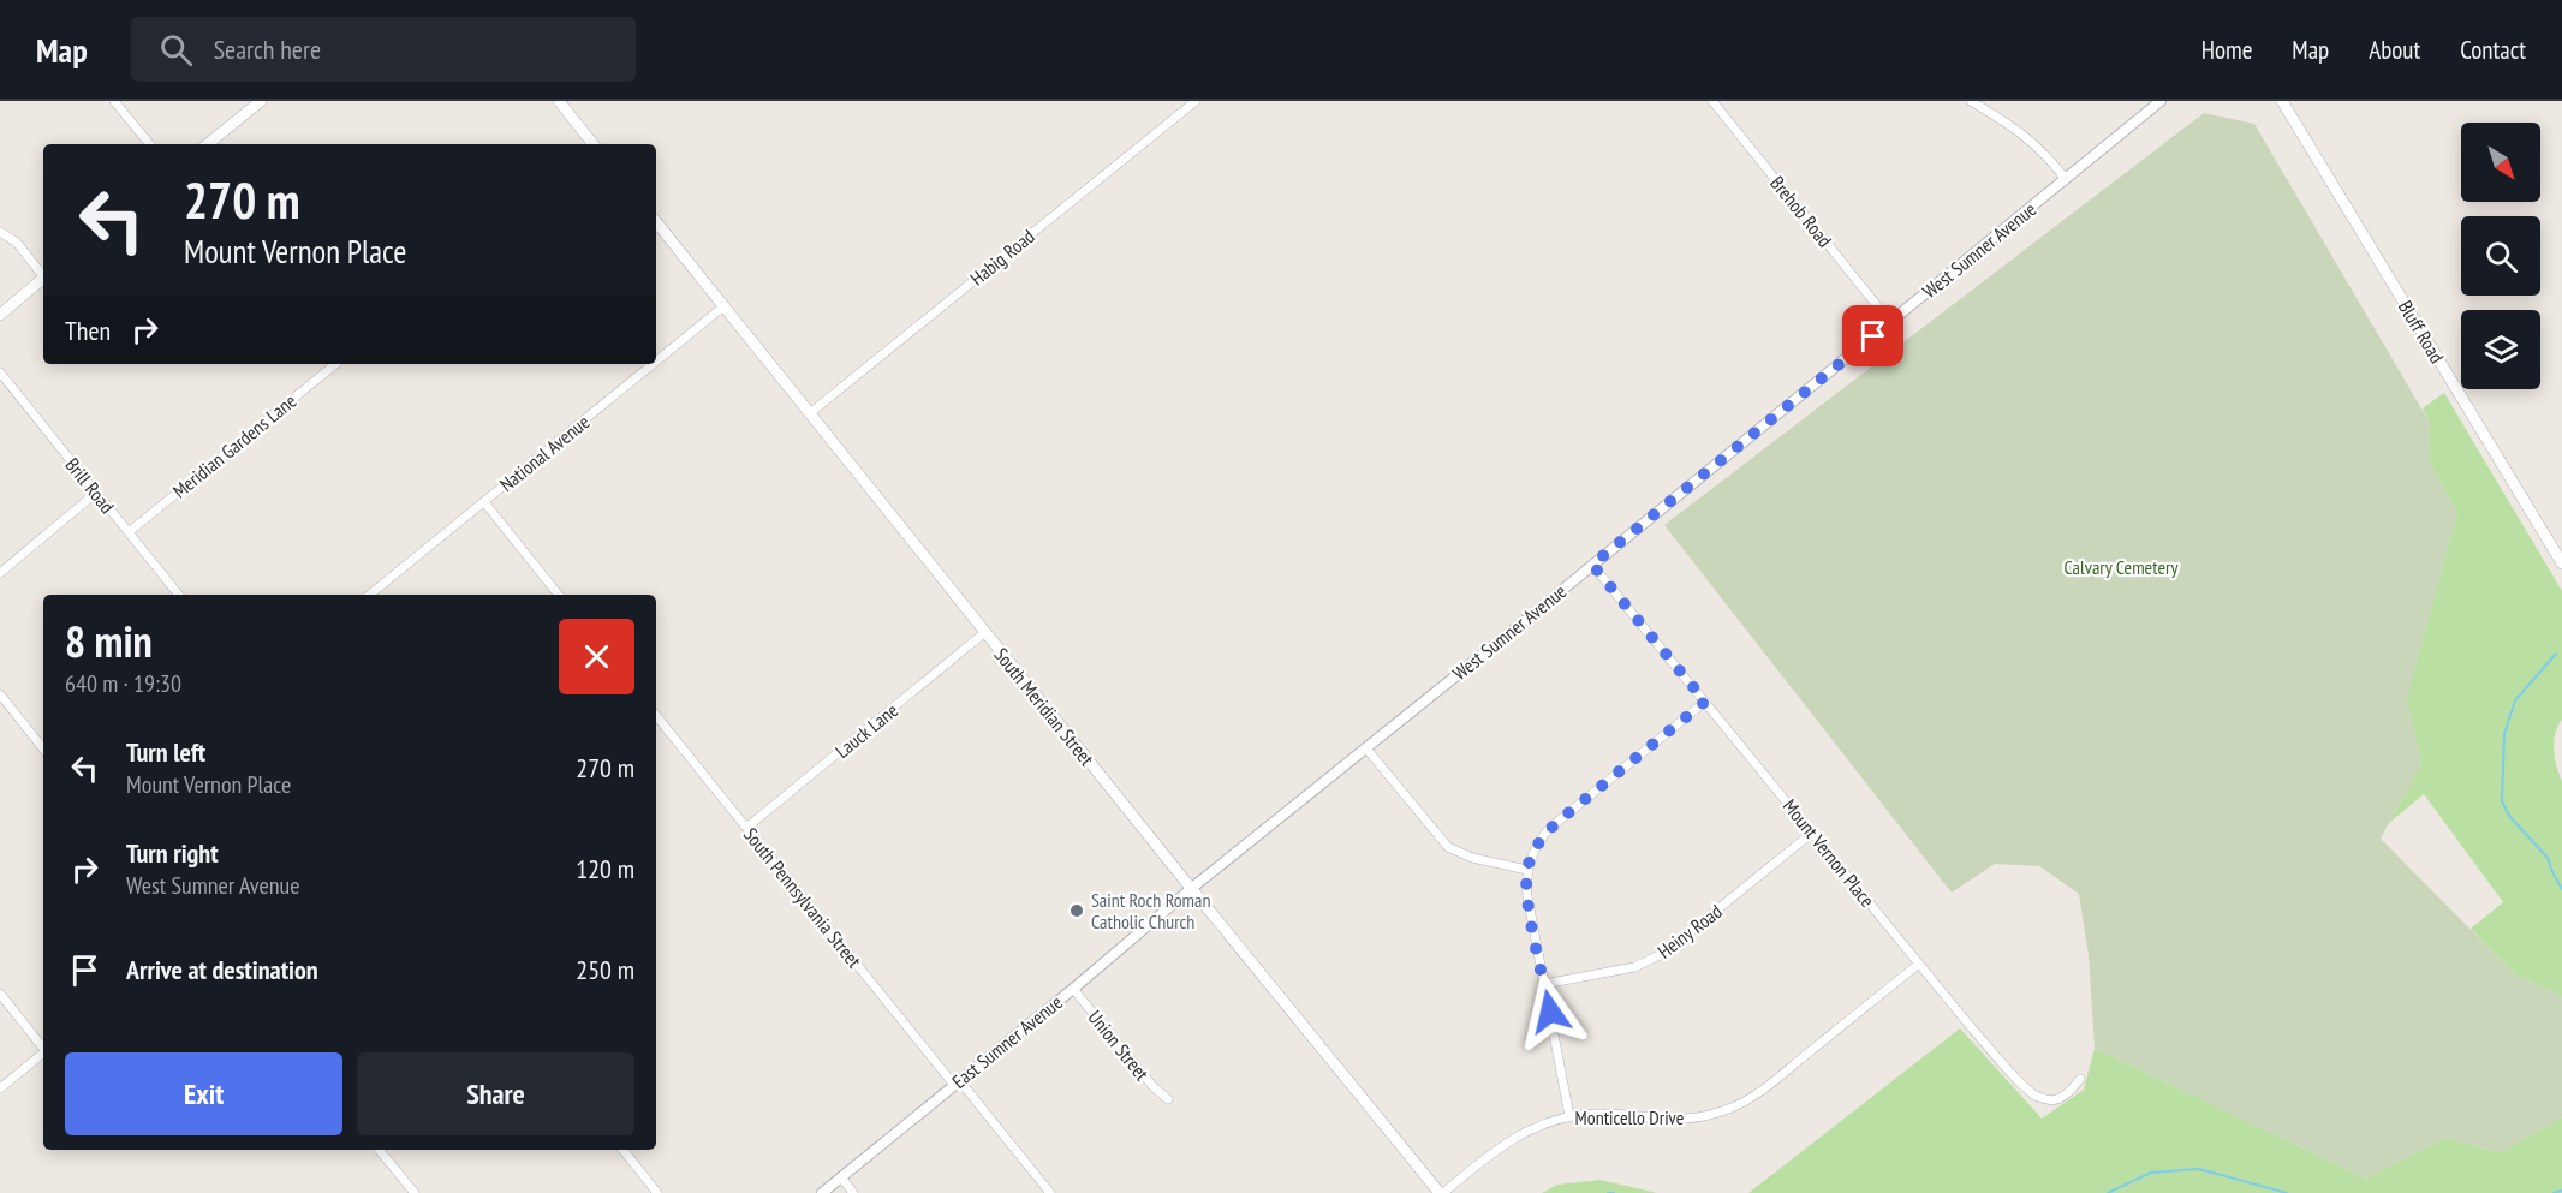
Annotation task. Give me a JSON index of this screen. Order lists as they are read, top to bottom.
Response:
{
  "streets": {
    "main road": ["Bluff Road", "South Meridian Street"],
    "street": [
      "Brehob Road",
      "West Sumner Avenue",
      "Habig Road",
      "Meridian Gardens Lane",
      "National Avenue",
      "Brill Road",
      "Lauck Lane",
      "Mount Vernon Place",
      "South Pennsylvania Street",
      "Heiny Road",
      "East Sumner Avenue",
      "Union Street",
      "Monticello Drive"
    ]
  },
  "crossings": [
    ["Brehob Road", "West Sumner Avenue"],
    ["West Sumner Avenue", "South Meridian Street"],
    ["West Sumner Avenue", "Mount Vernon Place"],
    ["West Sumner Avenue", "East Sumner Avenue"],
    ["Habig Road", "South Meridian Street"],
    ["Meridian Gardens Lane", "Brill Road"],
    ["National Avenue", "South Meridian Street"],
    ["South Meridian Street", "Lauck Lane"],
    ["South Meridian Street", "East Sumner Avenue"],
    ["South Meridian Street", "Monticello Drive"],
    ["Lauck Lane", "South Pennsylvania Street"],
    ["Mount Vernon Place", "Heiny Road"],
    ["Mount Vernon Place", "Monticello Drive"],
    ["South Pennsylvania Street", "East Sumner Avenue"],
    ["East Sumner Avenue", "Union Street"]
  ],
  "parks": ["Calvary Cemetery"],
  "places": ["Saint Roch Roman Catholic Church"],
  "north": "bottom right",
  "page": {
    "header": "Map",
    "search": "Search here",
    "nav": [
      "Home",
      "Map",
      "About",
      "Contact"
    ],
    "turn": ["270 m", "Mount Vernon Place"],
    "then": "Then",
    "heading": ["8 min", "640 m · 19:30"],
    "list": [
      {
        "name": "Turn left",
        "note": "Mount Vernon Place",
        "value": "270 m"
      },
      {
        "name": "Turn right",
        "note": "West Sumner Avenue",
        "value": "120 m"
      },
      {
        "name": "Arrive at destination",
        "value": "250 m"
      }
    ],
    "buttons": ["Exit", "Share"]
  }
}
